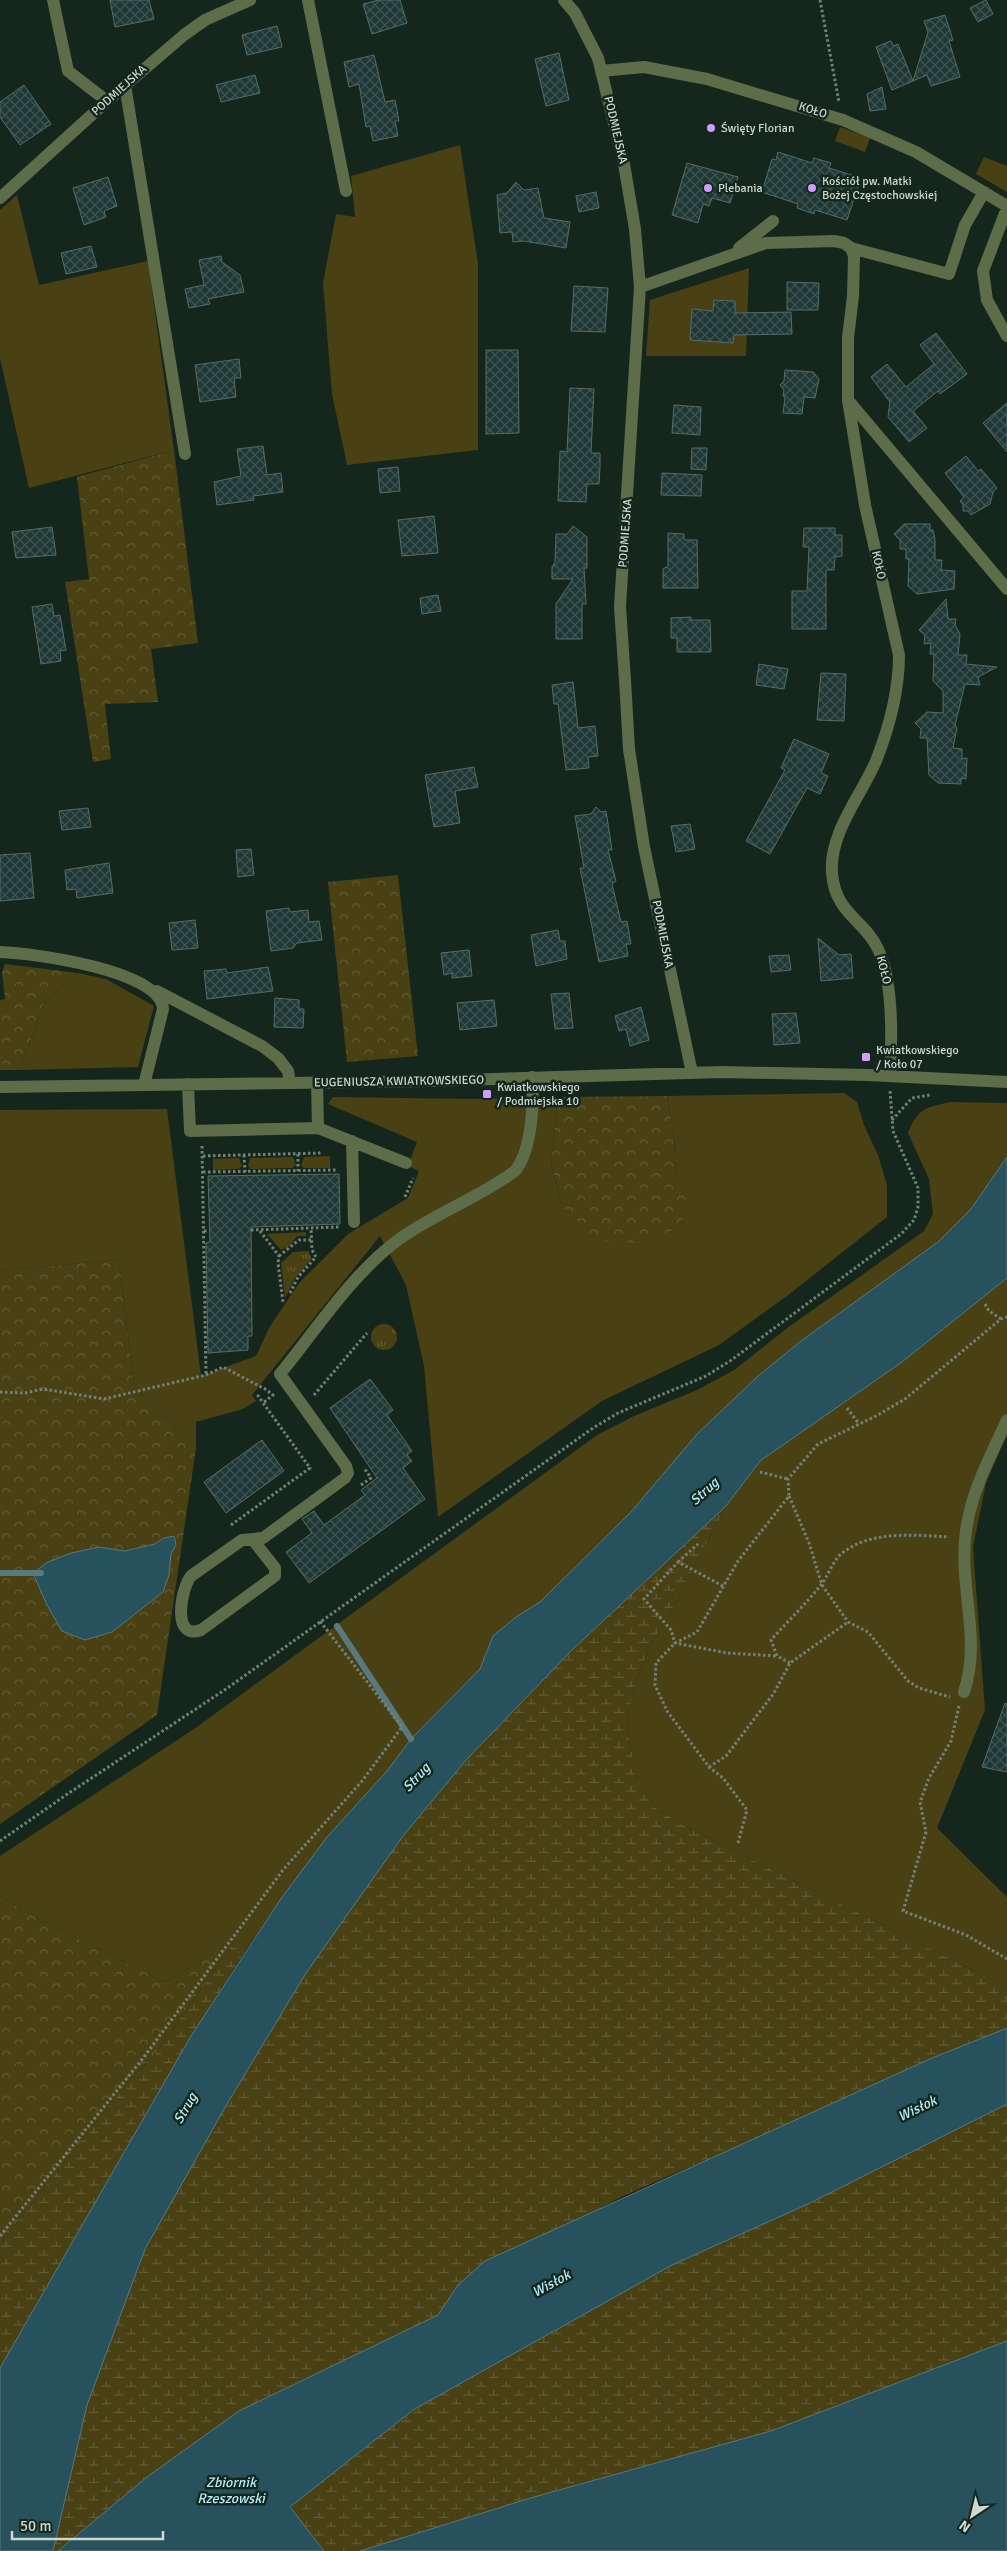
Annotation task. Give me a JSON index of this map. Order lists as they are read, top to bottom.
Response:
{
  "streets": {
    "street": ["PODMIEJSKA", "KOŁO", "EUGENIUSZA KWIATKOWSKIEGO"]
  },
  "crossings": [
    ["PODMIEJSKA", "KOŁO"],
    ["PODMIEJSKA", "EUGENIUSZA KWIATKOWSKIEGO"],
    ["KOŁO", "EUGENIUSZA KWIATKOWSKIEGO"]
  ],
  "water": ["Strug", "Wisłok", "Zbiornik Rzeszowski"],
  "places": {
    "other": ["Święty Florian", "Plebania", "Kościół pw. Matki Bożej Częstochowskiej"],
    "transit": ["Kwiatkowskiego / Koło 07", "Kwiatkowskiego / Podmiejska 10"]
  },
  "scale_bar": "50 m",
  "north": "bottom left"
}
